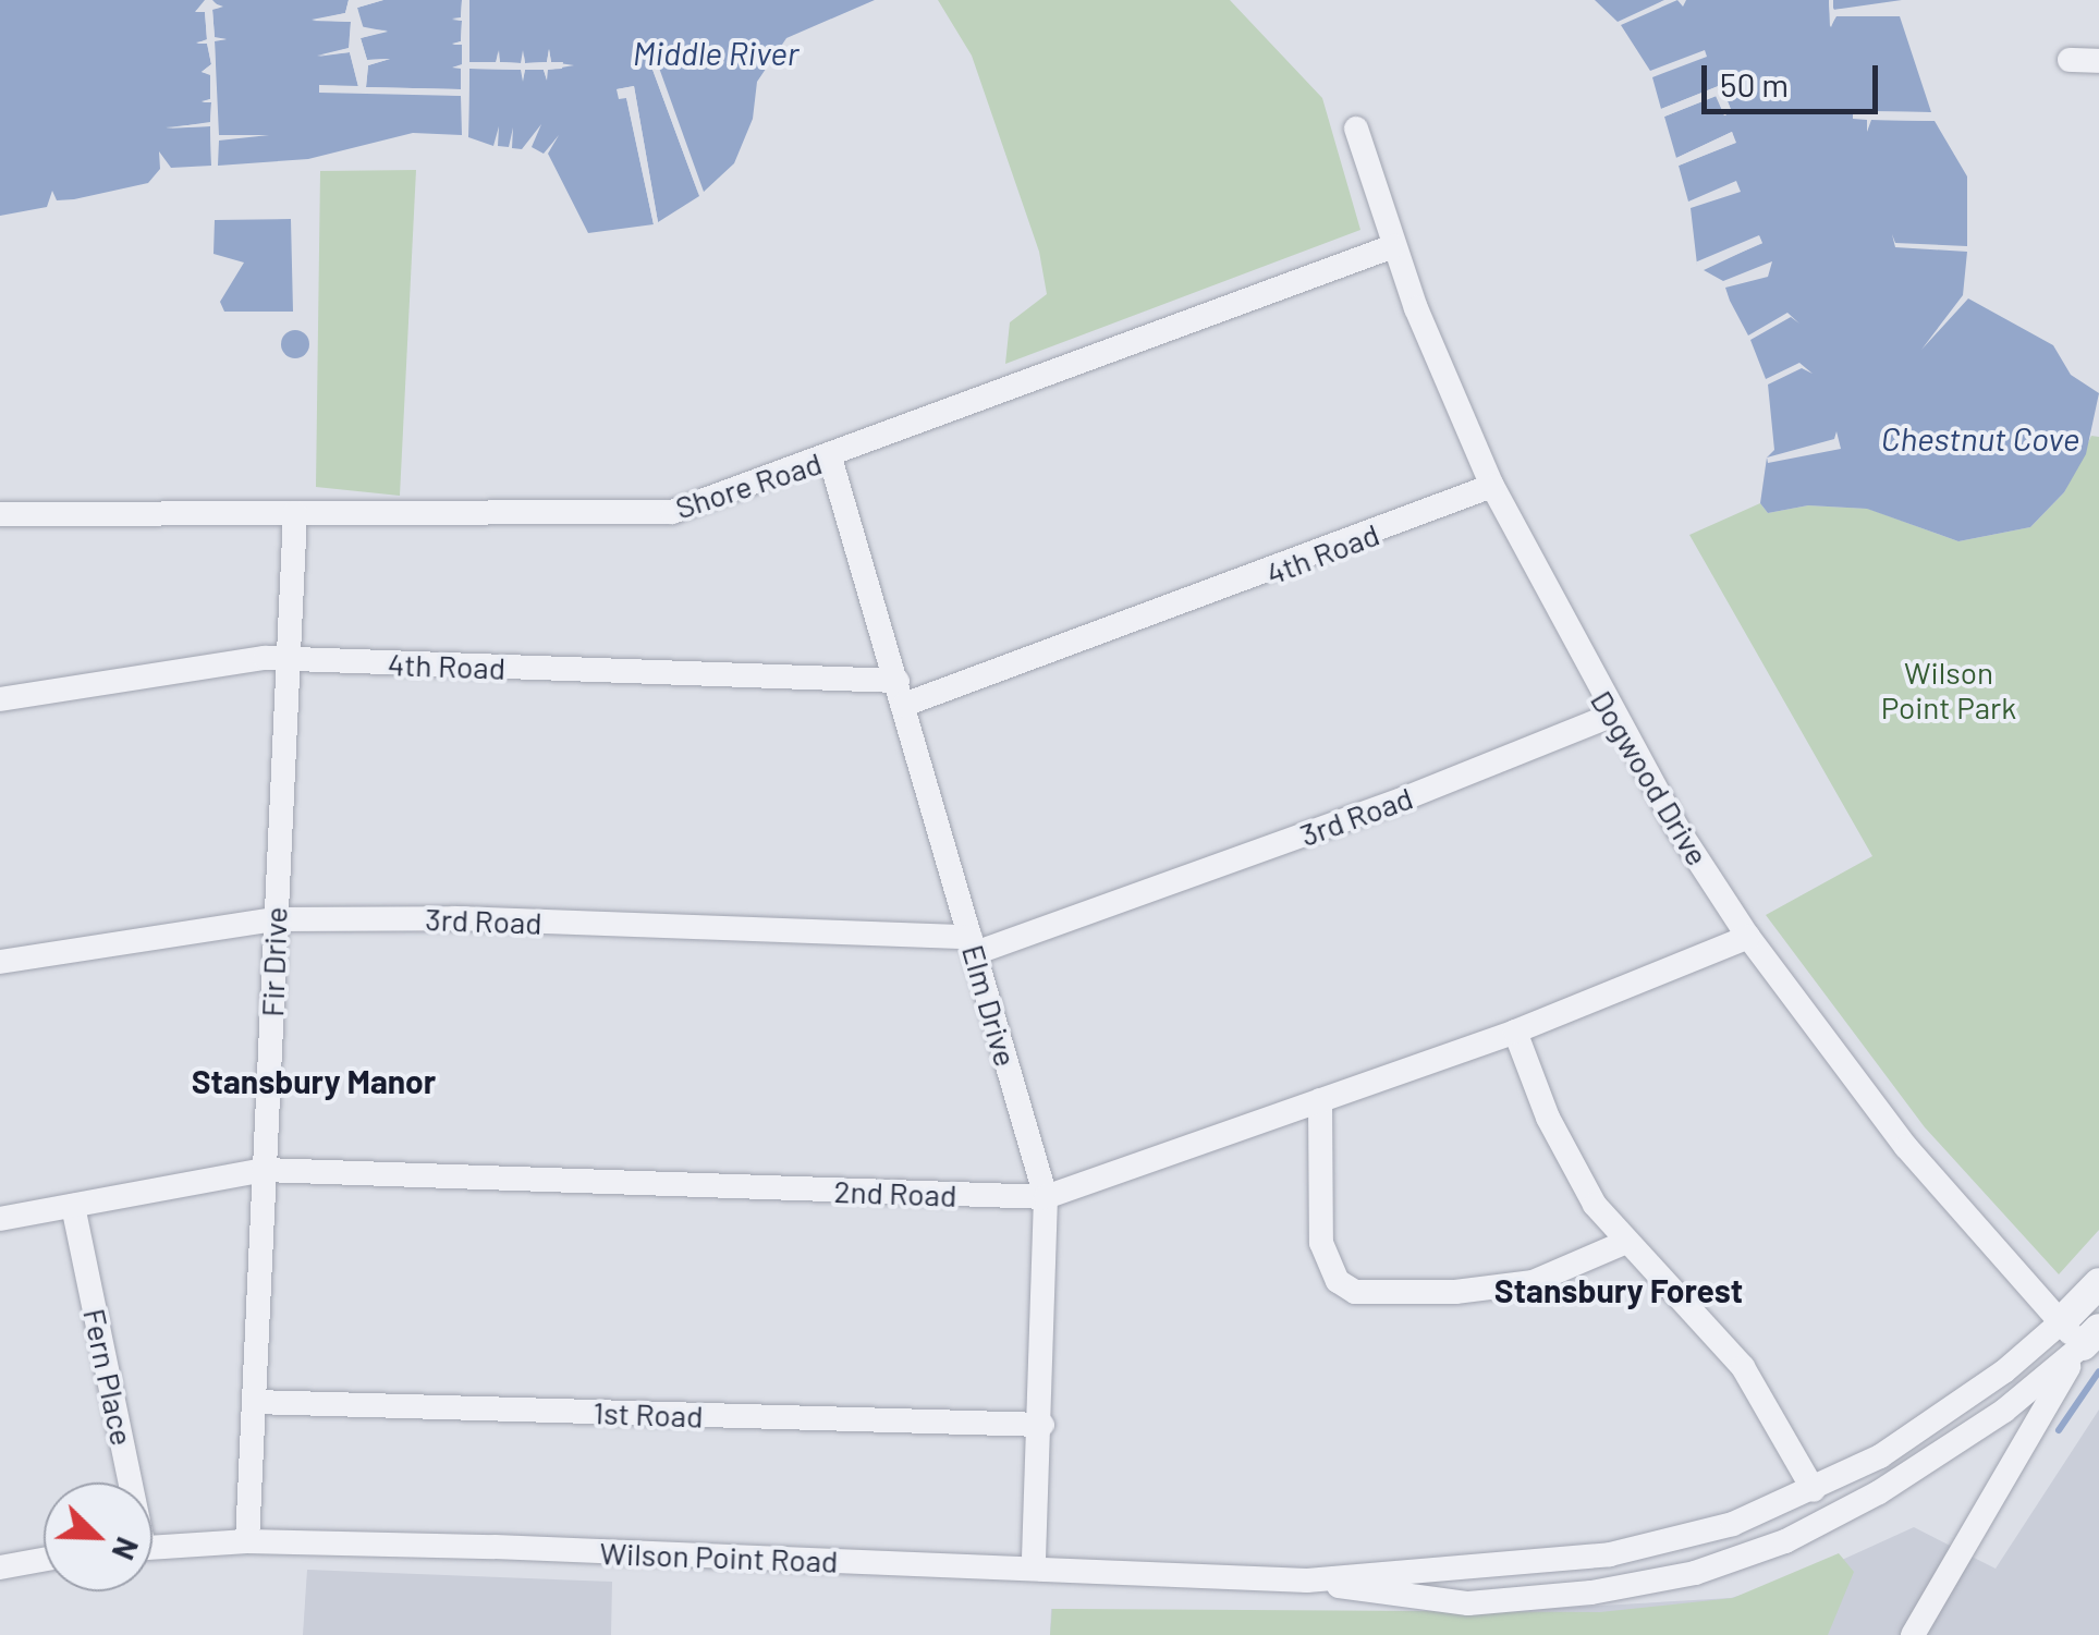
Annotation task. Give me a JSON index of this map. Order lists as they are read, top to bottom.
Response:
{
  "streets": {
    "street": [
      "Shore Road",
      "4th Road",
      "Dogwood Drive",
      "3rd Road",
      "Fir Drive",
      "Elm Drive",
      "2nd Road",
      "Fern Place",
      "1st Road",
      "Wilson Point Road"
    ]
  },
  "crossings": [
    ["Shore Road", "Dogwood Drive"],
    ["Shore Road", "Fir Drive"],
    ["Shore Road", "Elm Drive"],
    ["4th Road", "Dogwood Drive"],
    ["4th Road", "Fir Drive"],
    ["4th Road", "Elm Drive"],
    ["Dogwood Drive", "3rd Road"],
    ["Dogwood Drive", "2nd Road"],
    ["Dogwood Drive", "Wilson Point Road"],
    ["3rd Road", "Fir Drive"],
    ["3rd Road", "Elm Drive"],
    ["Fir Drive", "2nd Road"],
    ["Fir Drive", "1st Road"],
    ["Fir Drive", "Wilson Point Road"],
    ["Elm Drive", "2nd Road"],
    ["Elm Drive", "1st Road"],
    ["Elm Drive", "Wilson Point Road"],
    ["2nd Road", "Fern Place"]
  ],
  "districts": ["Stansbury Manor", "Stansbury Forest"],
  "water": ["Middle River", "Chestnut Cove"],
  "parks": ["Wilson Point Park"],
  "scale_bar": "50 m",
  "north": "bottom right"
}
